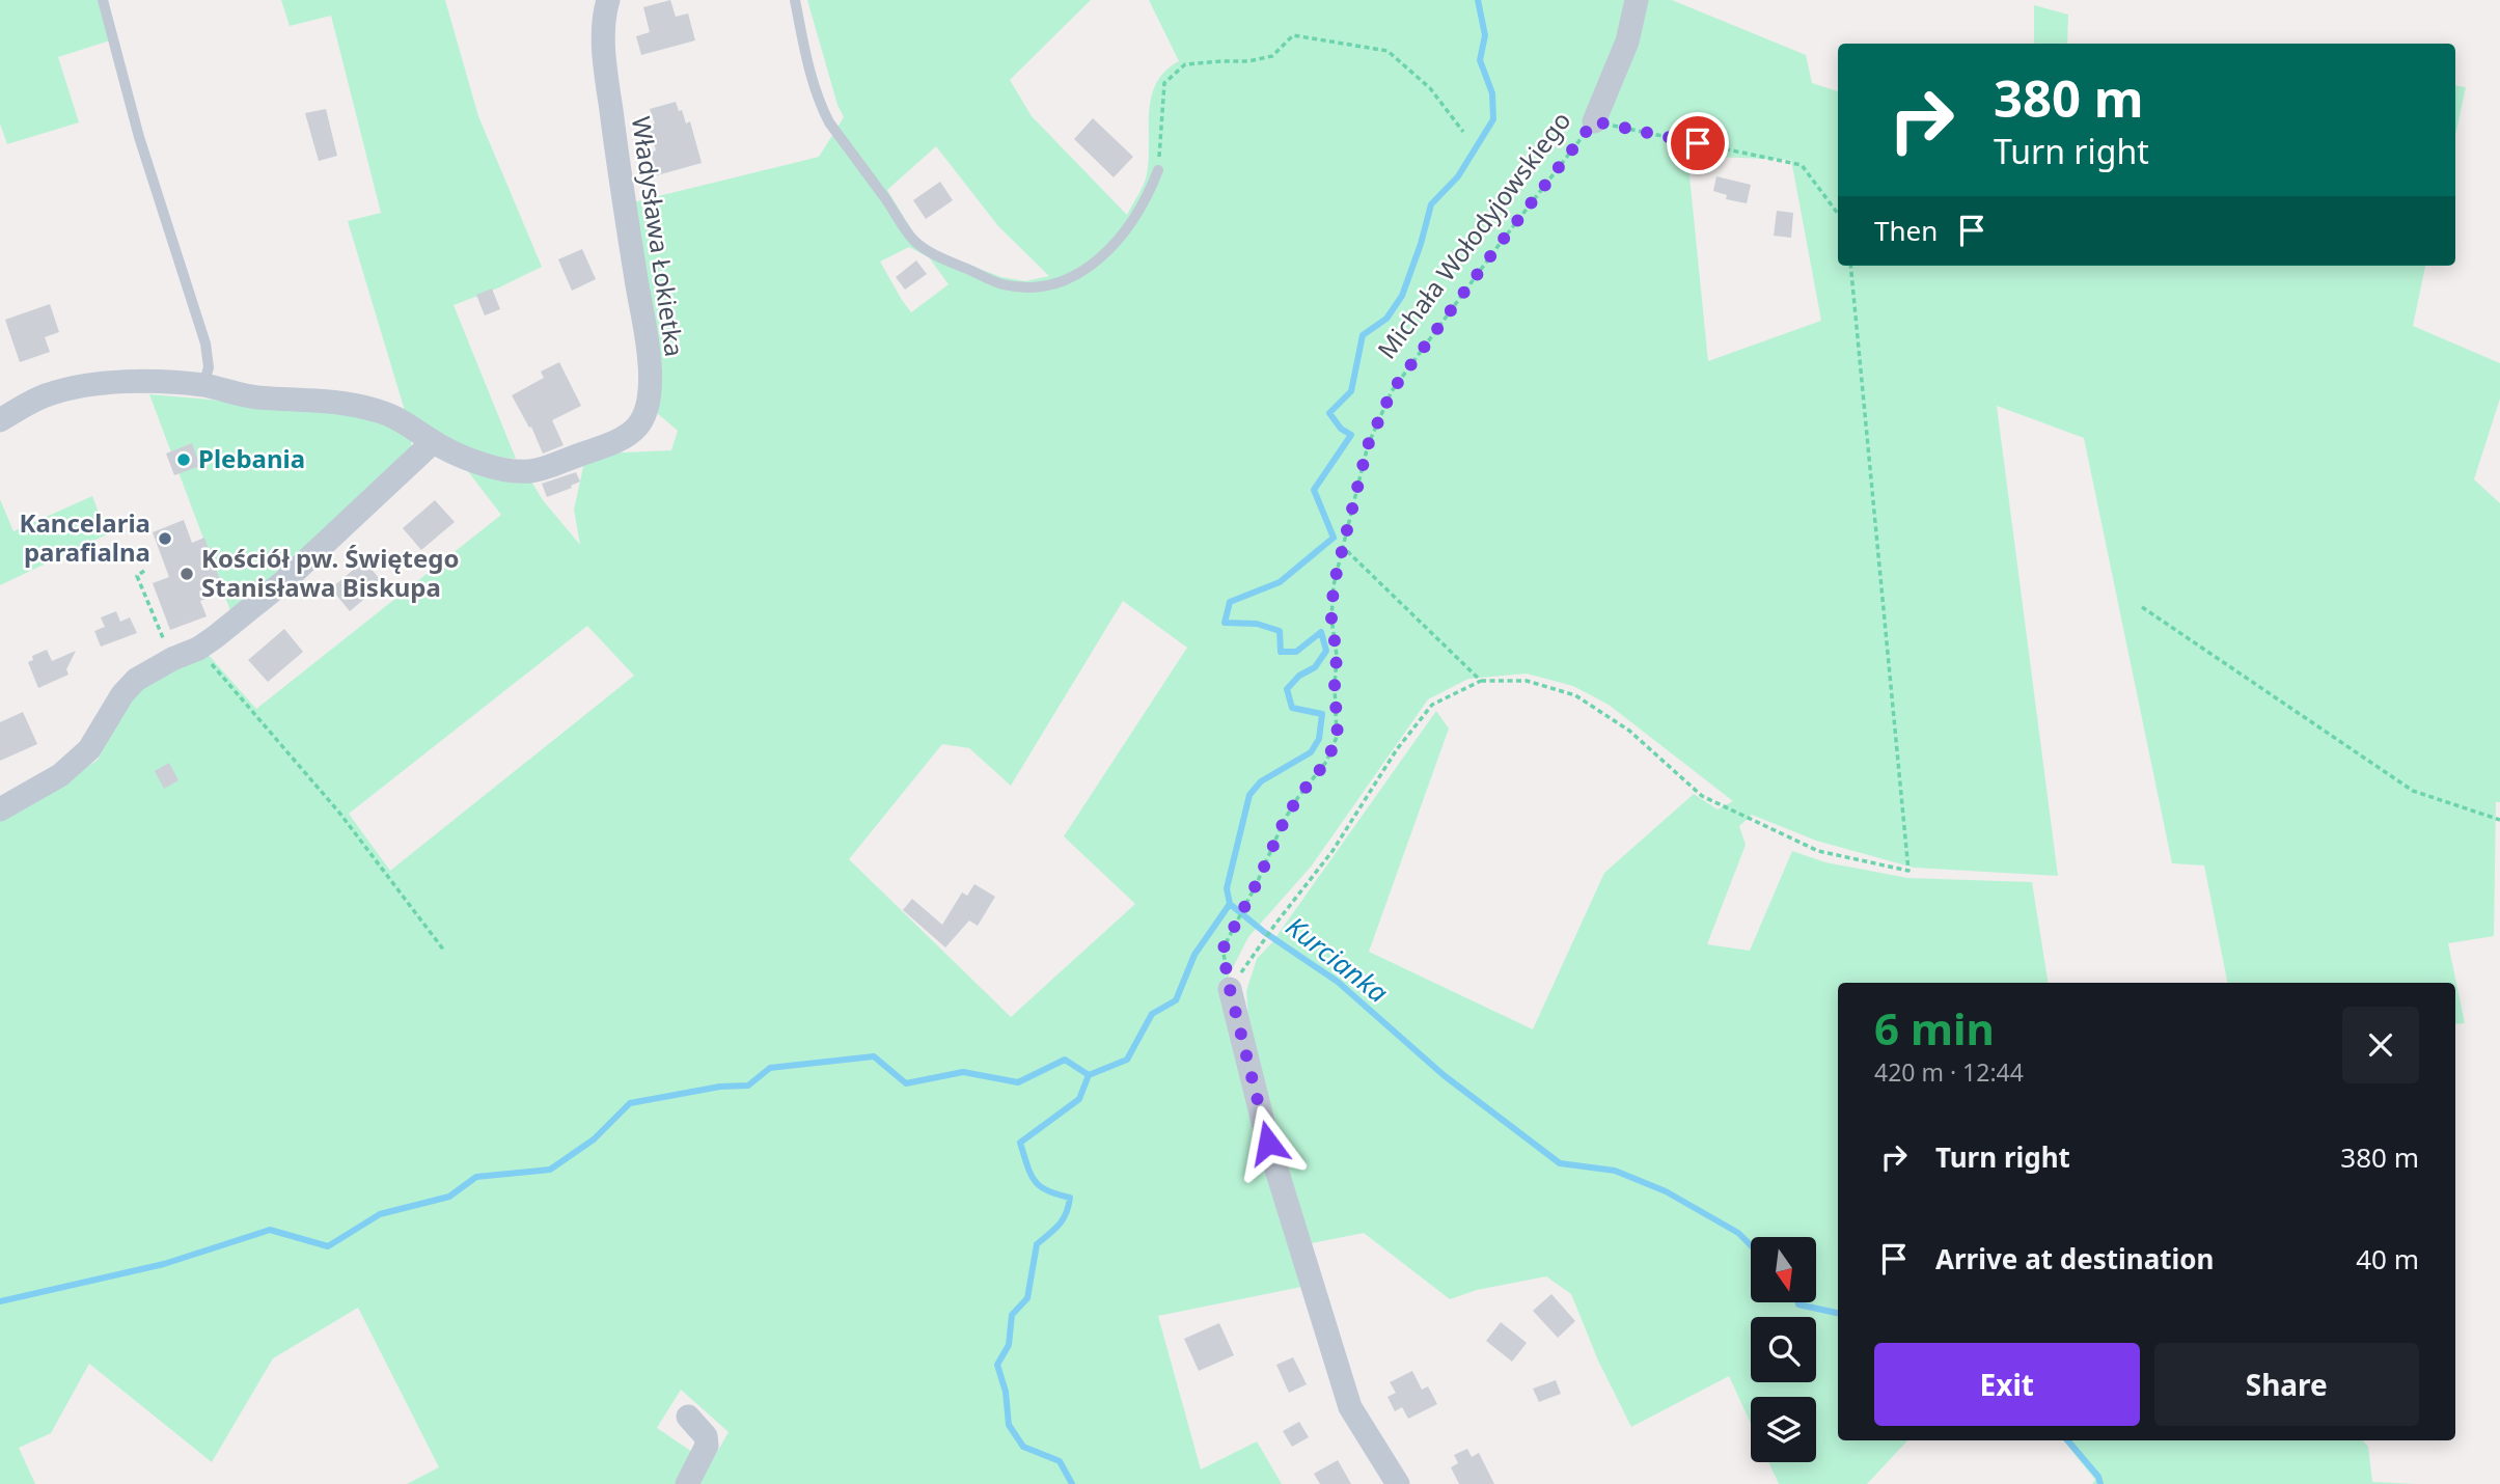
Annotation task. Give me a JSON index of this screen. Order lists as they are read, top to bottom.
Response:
{
  "streets": {
    "street": ["Michała Wołodyjowskiego", "Władysława Łokietka"]
  },
  "water": ["Kurcianka"],
  "places": ["Plebania", "Kancelaria parafialna", "Kościół pw. Świętego Stanisława Biskupa"],
  "north": "bottom",
  "page": {
    "turn": ["380 m", "Turn right"],
    "then": "Then",
    "heading": ["6 min", "420 m · 12:44"],
    "list": [
      {
        "name": "Turn right",
        "value": "380 m"
      },
      {
        "name": "Arrive at destination",
        "value": "40 m"
      }
    ],
    "buttons": ["Exit", "Share"]
  }
}
